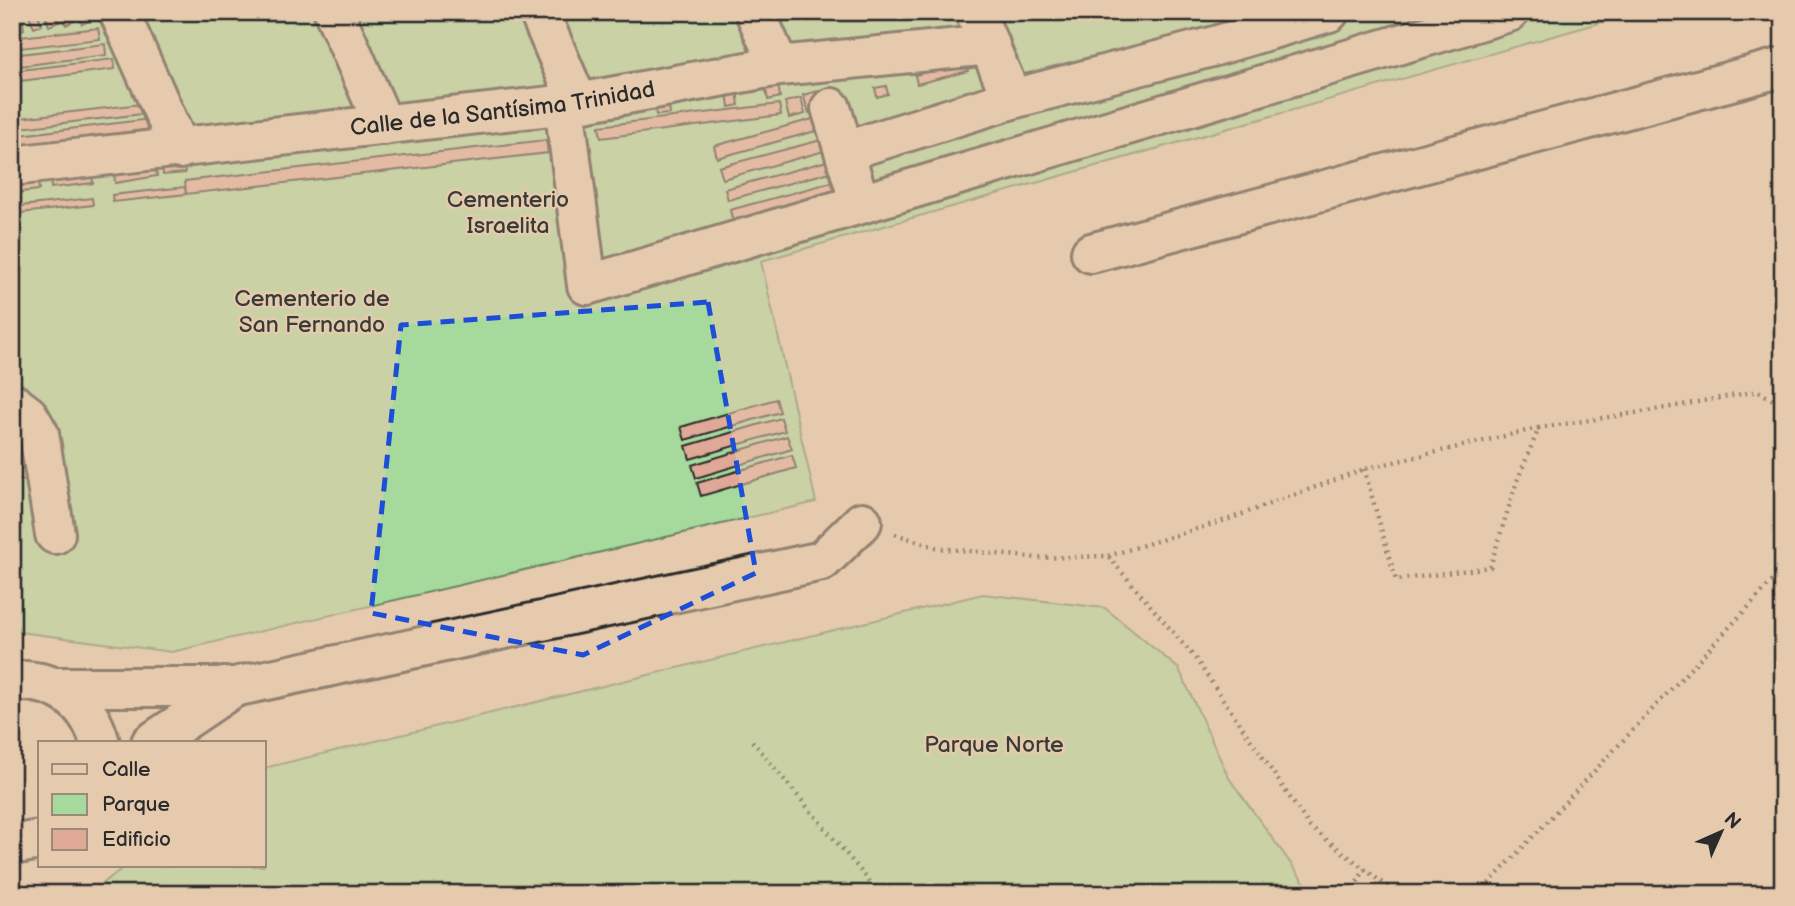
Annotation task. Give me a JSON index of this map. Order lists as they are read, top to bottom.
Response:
{
  "streets": {
    "street": ["Calle de la Santísima Trinidad"]
  },
  "parks": ["Cementerio Israelita", "Cementerio de San Fernando", "Parque Norte"],
  "legend": ["Calle", "Parque", "Edificio"],
  "north": "top right"
}
